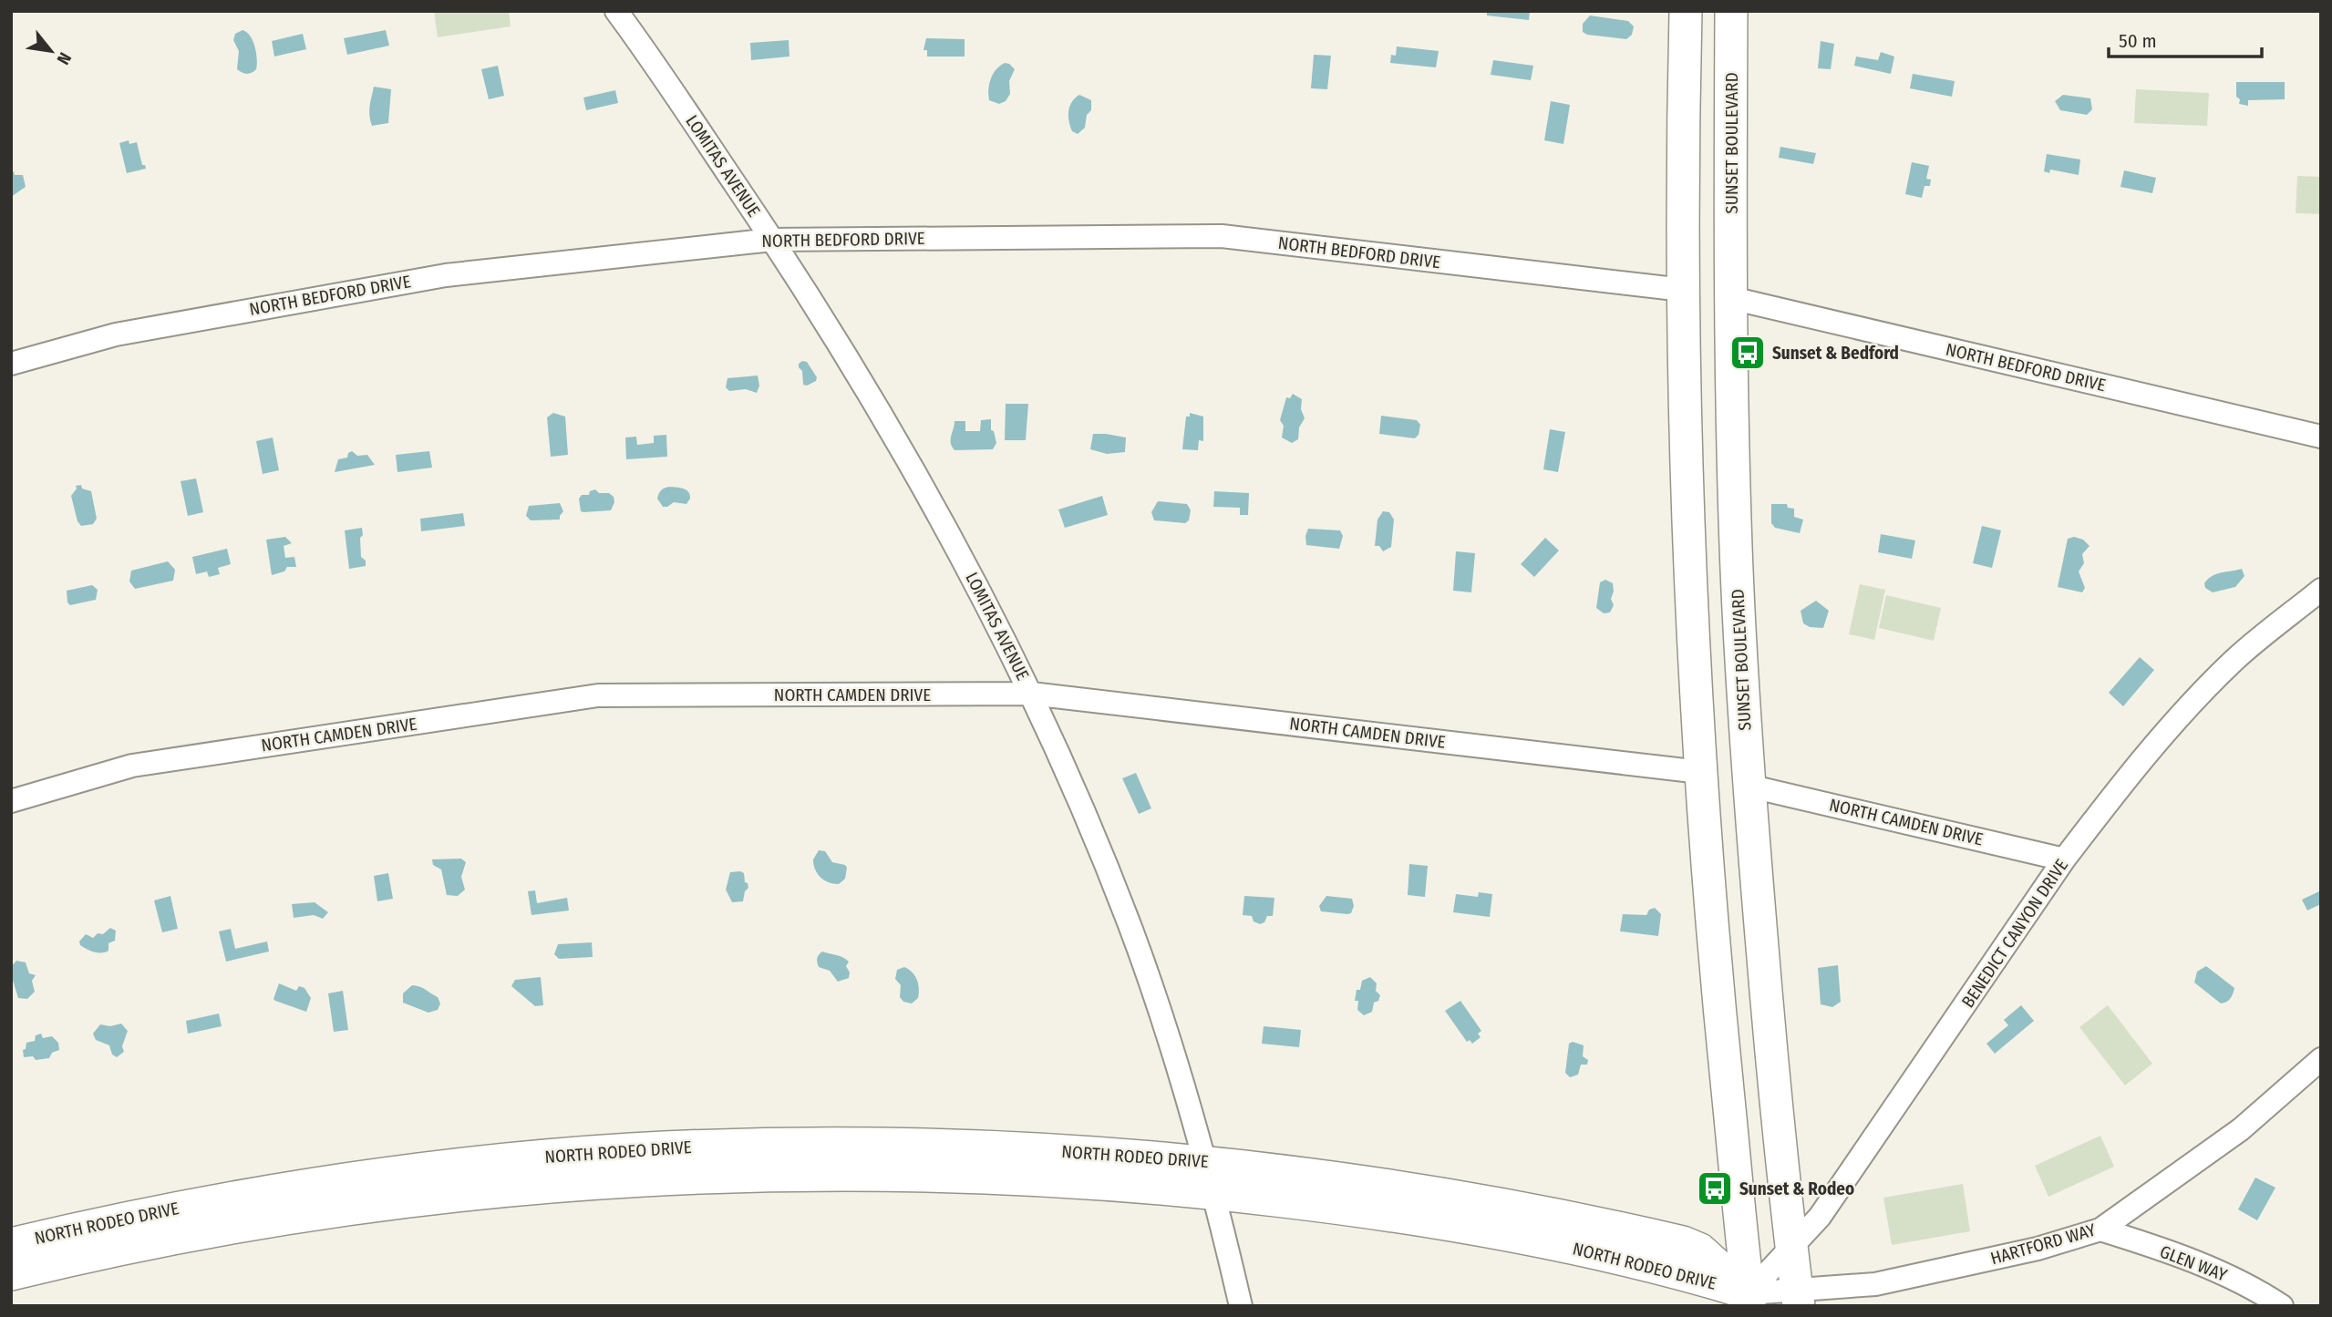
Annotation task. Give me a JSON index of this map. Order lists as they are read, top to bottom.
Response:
{
  "streets": {
    "street": [
      "SUNSET BOULEVARD",
      "LOMITAS AVENUE",
      "NORTH BEDFORD DRIVE",
      "NORTH CAMDEN DRIVE",
      "BENEDICT CANYON DRIVE",
      "NORTH RODEO DRIVE",
      "HARTFORD WAY",
      "GLEN WAY"
    ]
  },
  "crossings": [
    ["SUNSET BOULEVARD", "NORTH BEDFORD DRIVE"],
    ["SUNSET BOULEVARD", "NORTH CAMDEN DRIVE"],
    ["SUNSET BOULEVARD", "BENEDICT CANYON DRIVE"],
    ["SUNSET BOULEVARD", "HARTFORD WAY"],
    ["LOMITAS AVENUE", "NORTH BEDFORD DRIVE"],
    ["LOMITAS AVENUE", "NORTH CAMDEN DRIVE"],
    ["LOMITAS AVENUE", "NORTH RODEO DRIVE"],
    ["NORTH CAMDEN DRIVE", "BENEDICT CANYON DRIVE"],
    ["BENEDICT CANYON DRIVE", "NORTH RODEO DRIVE"],
    ["BENEDICT CANYON DRIVE", "HARTFORD WAY"],
    ["NORTH RODEO DRIVE", "HARTFORD WAY"],
    ["HARTFORD WAY", "GLEN WAY"]
  ],
  "places": {
    "bus stop": ["Sunset & Bedford", "Sunset & Rodeo"]
  },
  "scale_bar": "50 m",
  "north": "bottom right"
}
